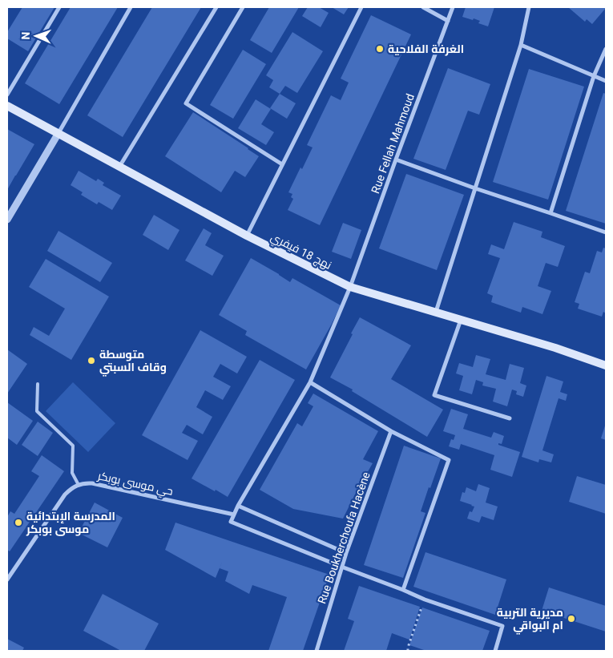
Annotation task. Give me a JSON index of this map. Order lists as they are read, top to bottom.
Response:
{
  "streets": {
    "main road": ["نهج 18 فيفري"],
    "street": ["Rue Fellah Mahmoud", "حي موسى بوبكر", "Rue Boukherchoufa Hacène"]
  },
  "crossings": [
    ["Rue Fellah Mahmoud", "نهج 18 فيفري"],
    ["Rue Fellah Mahmoud", "حي موسى بوبكر"],
    ["Rue Fellah Mahmoud", "Rue Boukherchoufa Hacène"]
  ],
  "places": [
    "الغرفة الفلاحية",
    "متوسطة وقاف السبتي",
    "المدرسة الإبتدائية موسى بوبكر",
    "مديرية التربية ام البواقي"
  ],
  "north": "left"
}
